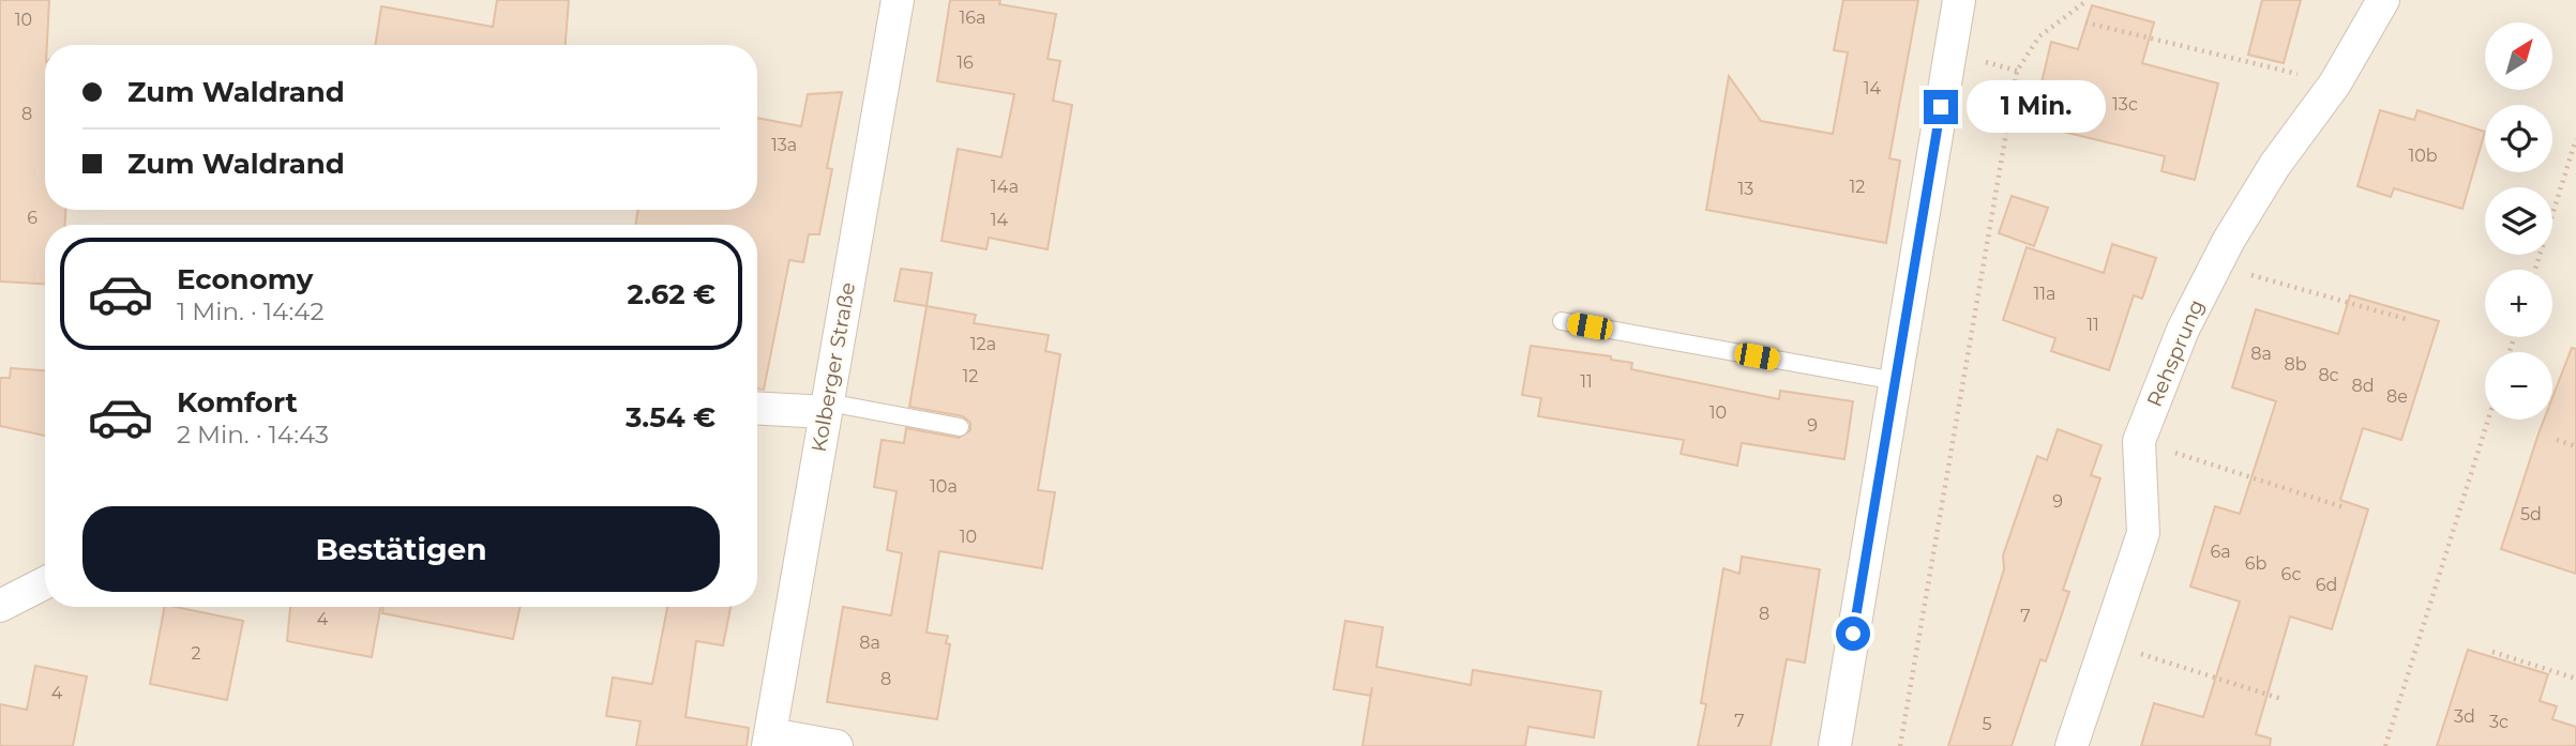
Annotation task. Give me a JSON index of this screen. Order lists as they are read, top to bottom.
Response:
{
  "streets": {
    "street": ["Rehsprung", "Kolberger Straße"]
  },
  "house_numbers": [
    "16a",
    "10",
    "16",
    "14",
    "13c",
    "8",
    "13a",
    "10b",
    "14a",
    "12",
    "13",
    "6",
    "14",
    "11a",
    "11",
    "12a",
    "8a",
    "8b",
    "8c",
    "12",
    "11",
    "8d",
    "8e",
    "10",
    "9",
    "10a",
    "9",
    "5d",
    "10",
    "6a",
    "6b",
    "6c",
    "6d",
    "8",
    "7",
    "4",
    "8a",
    "2",
    "8",
    "4",
    "3d",
    "7",
    "3c",
    "5"
  ],
  "north": "top right",
  "page": {
    "map_buttons": ["+", "−"],
    "banner": ["Zum Waldrand", "Zum Waldrand"],
    "bubble": "1 Min.",
    "list": [
      {
        "name": "Economy",
        "note": "1 Min. · 14:42",
        "value": "2.62 €"
      },
      {
        "name": "Komfort",
        "note": "2 Min. · 14:43",
        "value": "3.54 €"
      }
    ],
    "buttons": "Bestätigen"
  }
}
